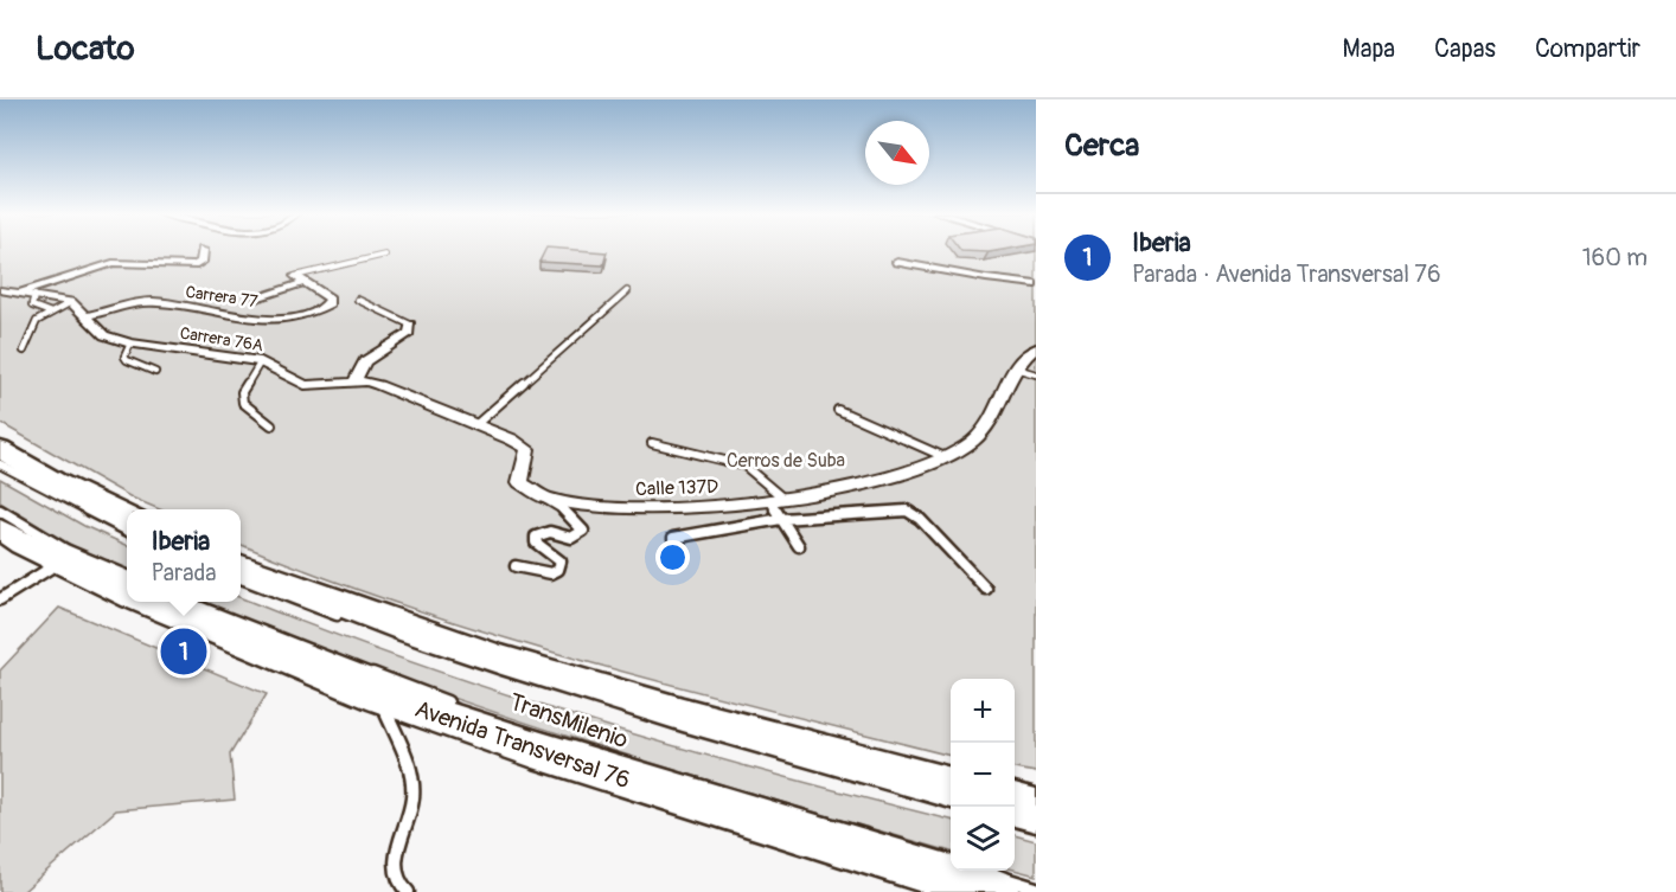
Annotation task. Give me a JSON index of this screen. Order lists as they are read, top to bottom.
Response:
{
  "streets": {
    "main road": ["Avenida Transversal 76"],
    "street": ["Carrera 77", "Carrera 76A", "Calle 137D"],
    "lane": ["TransMilenio"]
  },
  "crossings": [
    ["Carrera 77", "Carrera 76A"],
    ["Carrera 76A", "Calle 137D"]
  ],
  "parks": ["Cerros de Suba"],
  "north": "bottom right",
  "page": {
    "header": "Locato",
    "nav": ["Mapa", "Capas", "Compartir"],
    "heading": "Cerca",
    "list": [
      {
        "mark": "1",
        "name": "Iberia",
        "note": "Parada · Avenida Transversal 76",
        "value": "160 m"
      }
    ],
    "popup": ["Iberia", "Parada"],
    "pins": "1",
    "map_buttons": ["+", "−"]
  }
}
